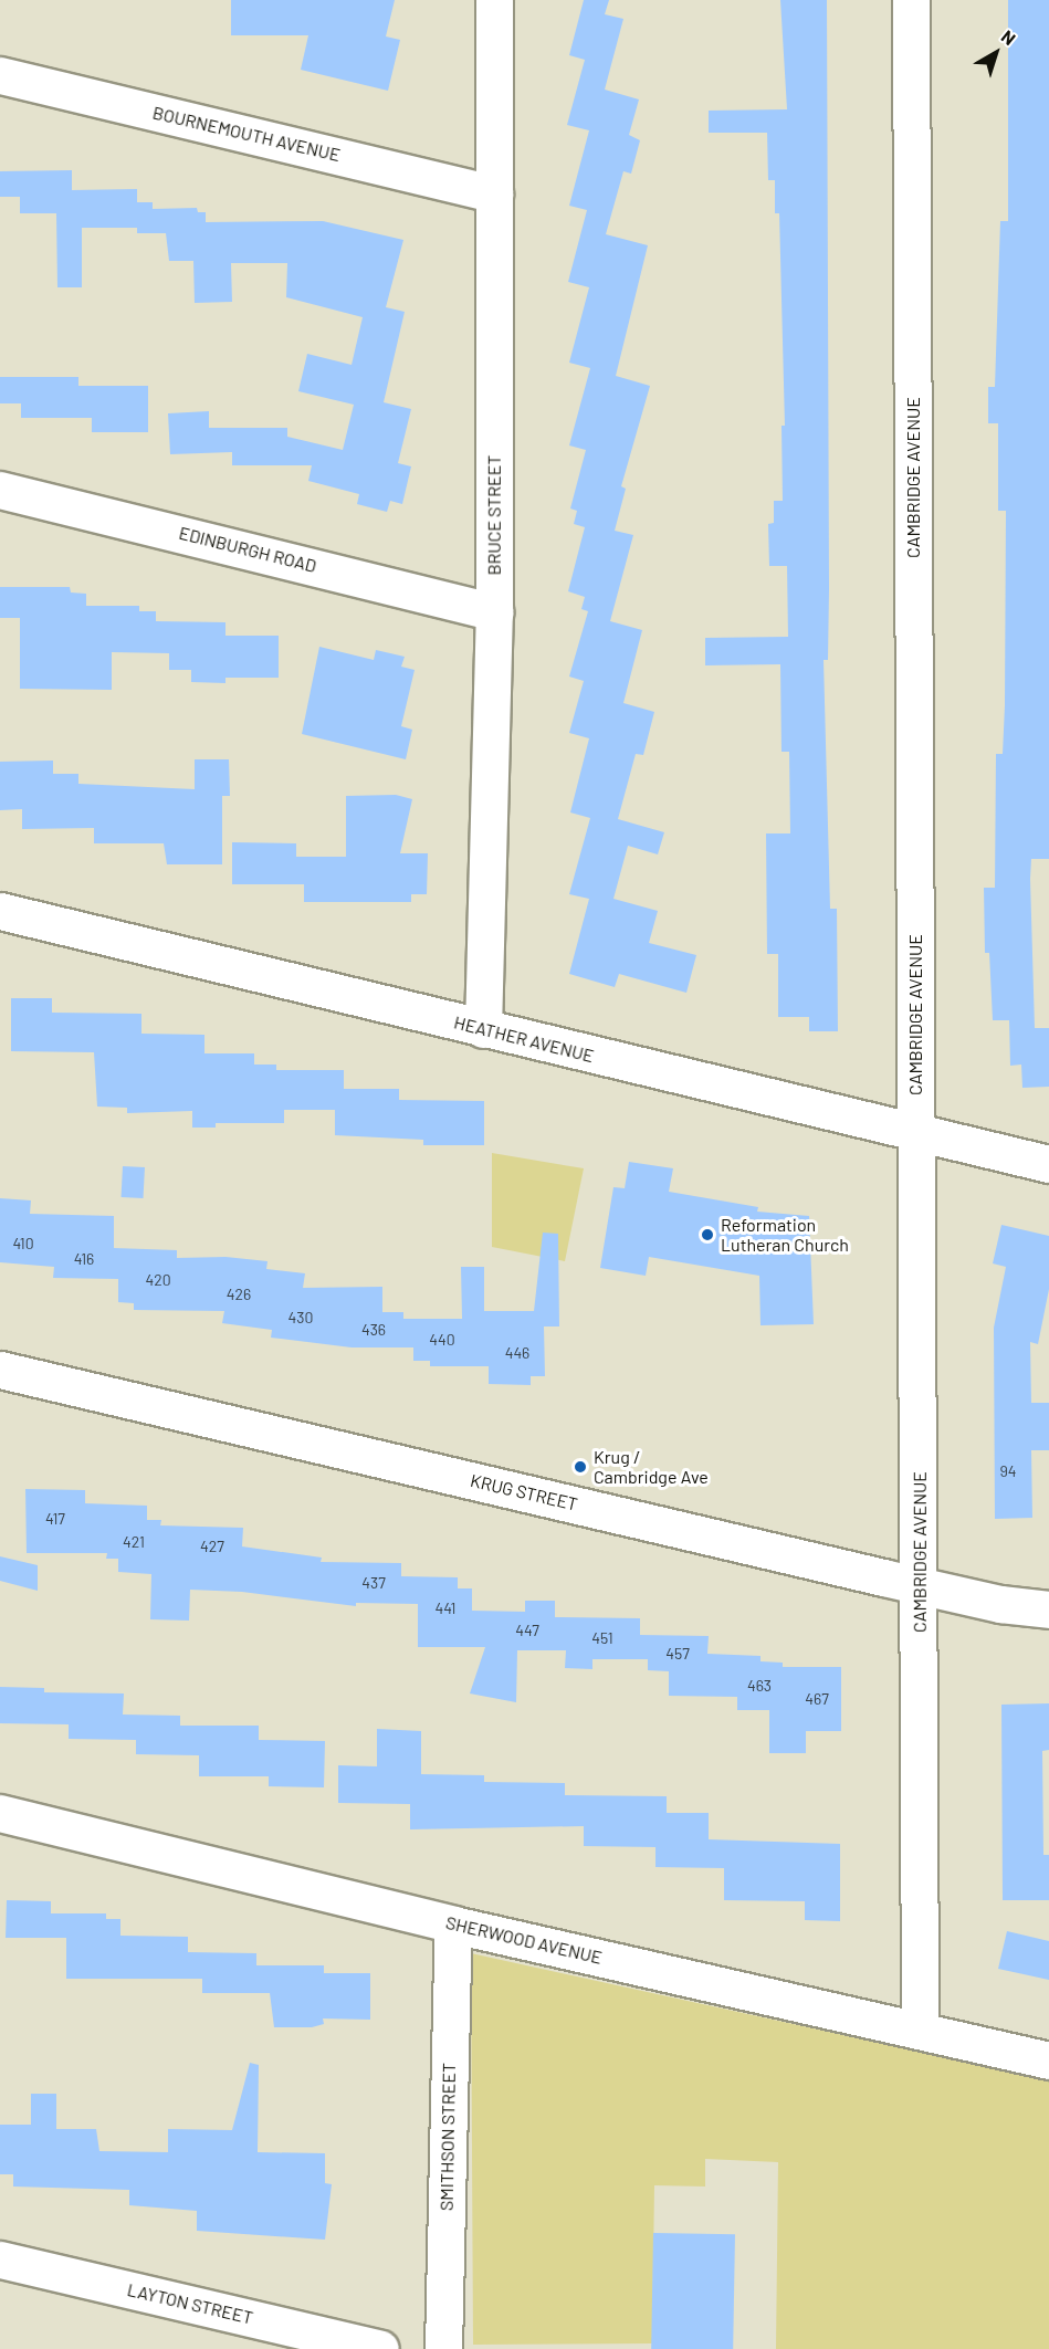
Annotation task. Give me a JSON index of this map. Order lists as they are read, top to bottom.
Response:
{
  "streets": {
    "street": [
      "BOURNEMOUTH AVENUE",
      "CAMBRIDGE AVENUE",
      "BRUCE STREET",
      "EDINBURGH ROAD",
      "HEATHER AVENUE",
      "KRUG STREET",
      "SHERWOOD AVENUE",
      "SMITHSON STREET",
      "LAYTON STREET"
    ]
  },
  "crossings": [
    ["BOURNEMOUTH AVENUE", "BRUCE STREET"],
    ["CAMBRIDGE AVENUE", "HEATHER AVENUE"],
    ["CAMBRIDGE AVENUE", "KRUG STREET"],
    ["CAMBRIDGE AVENUE", "SHERWOOD AVENUE"],
    ["BRUCE STREET", "EDINBURGH ROAD"],
    ["BRUCE STREET", "HEATHER AVENUE"],
    ["SHERWOOD AVENUE", "SMITHSON STREET"]
  ],
  "places": ["Reformation Lutheran Church", "Krug / Cambridge Ave"],
  "house_numbers": [
    "410",
    "416",
    "420",
    "426",
    "430",
    "436",
    "440",
    "446",
    "94",
    "417",
    "421",
    "427",
    "437",
    "441",
    "447",
    "451",
    "457",
    "463",
    "467"
  ],
  "north": "top right"
}
